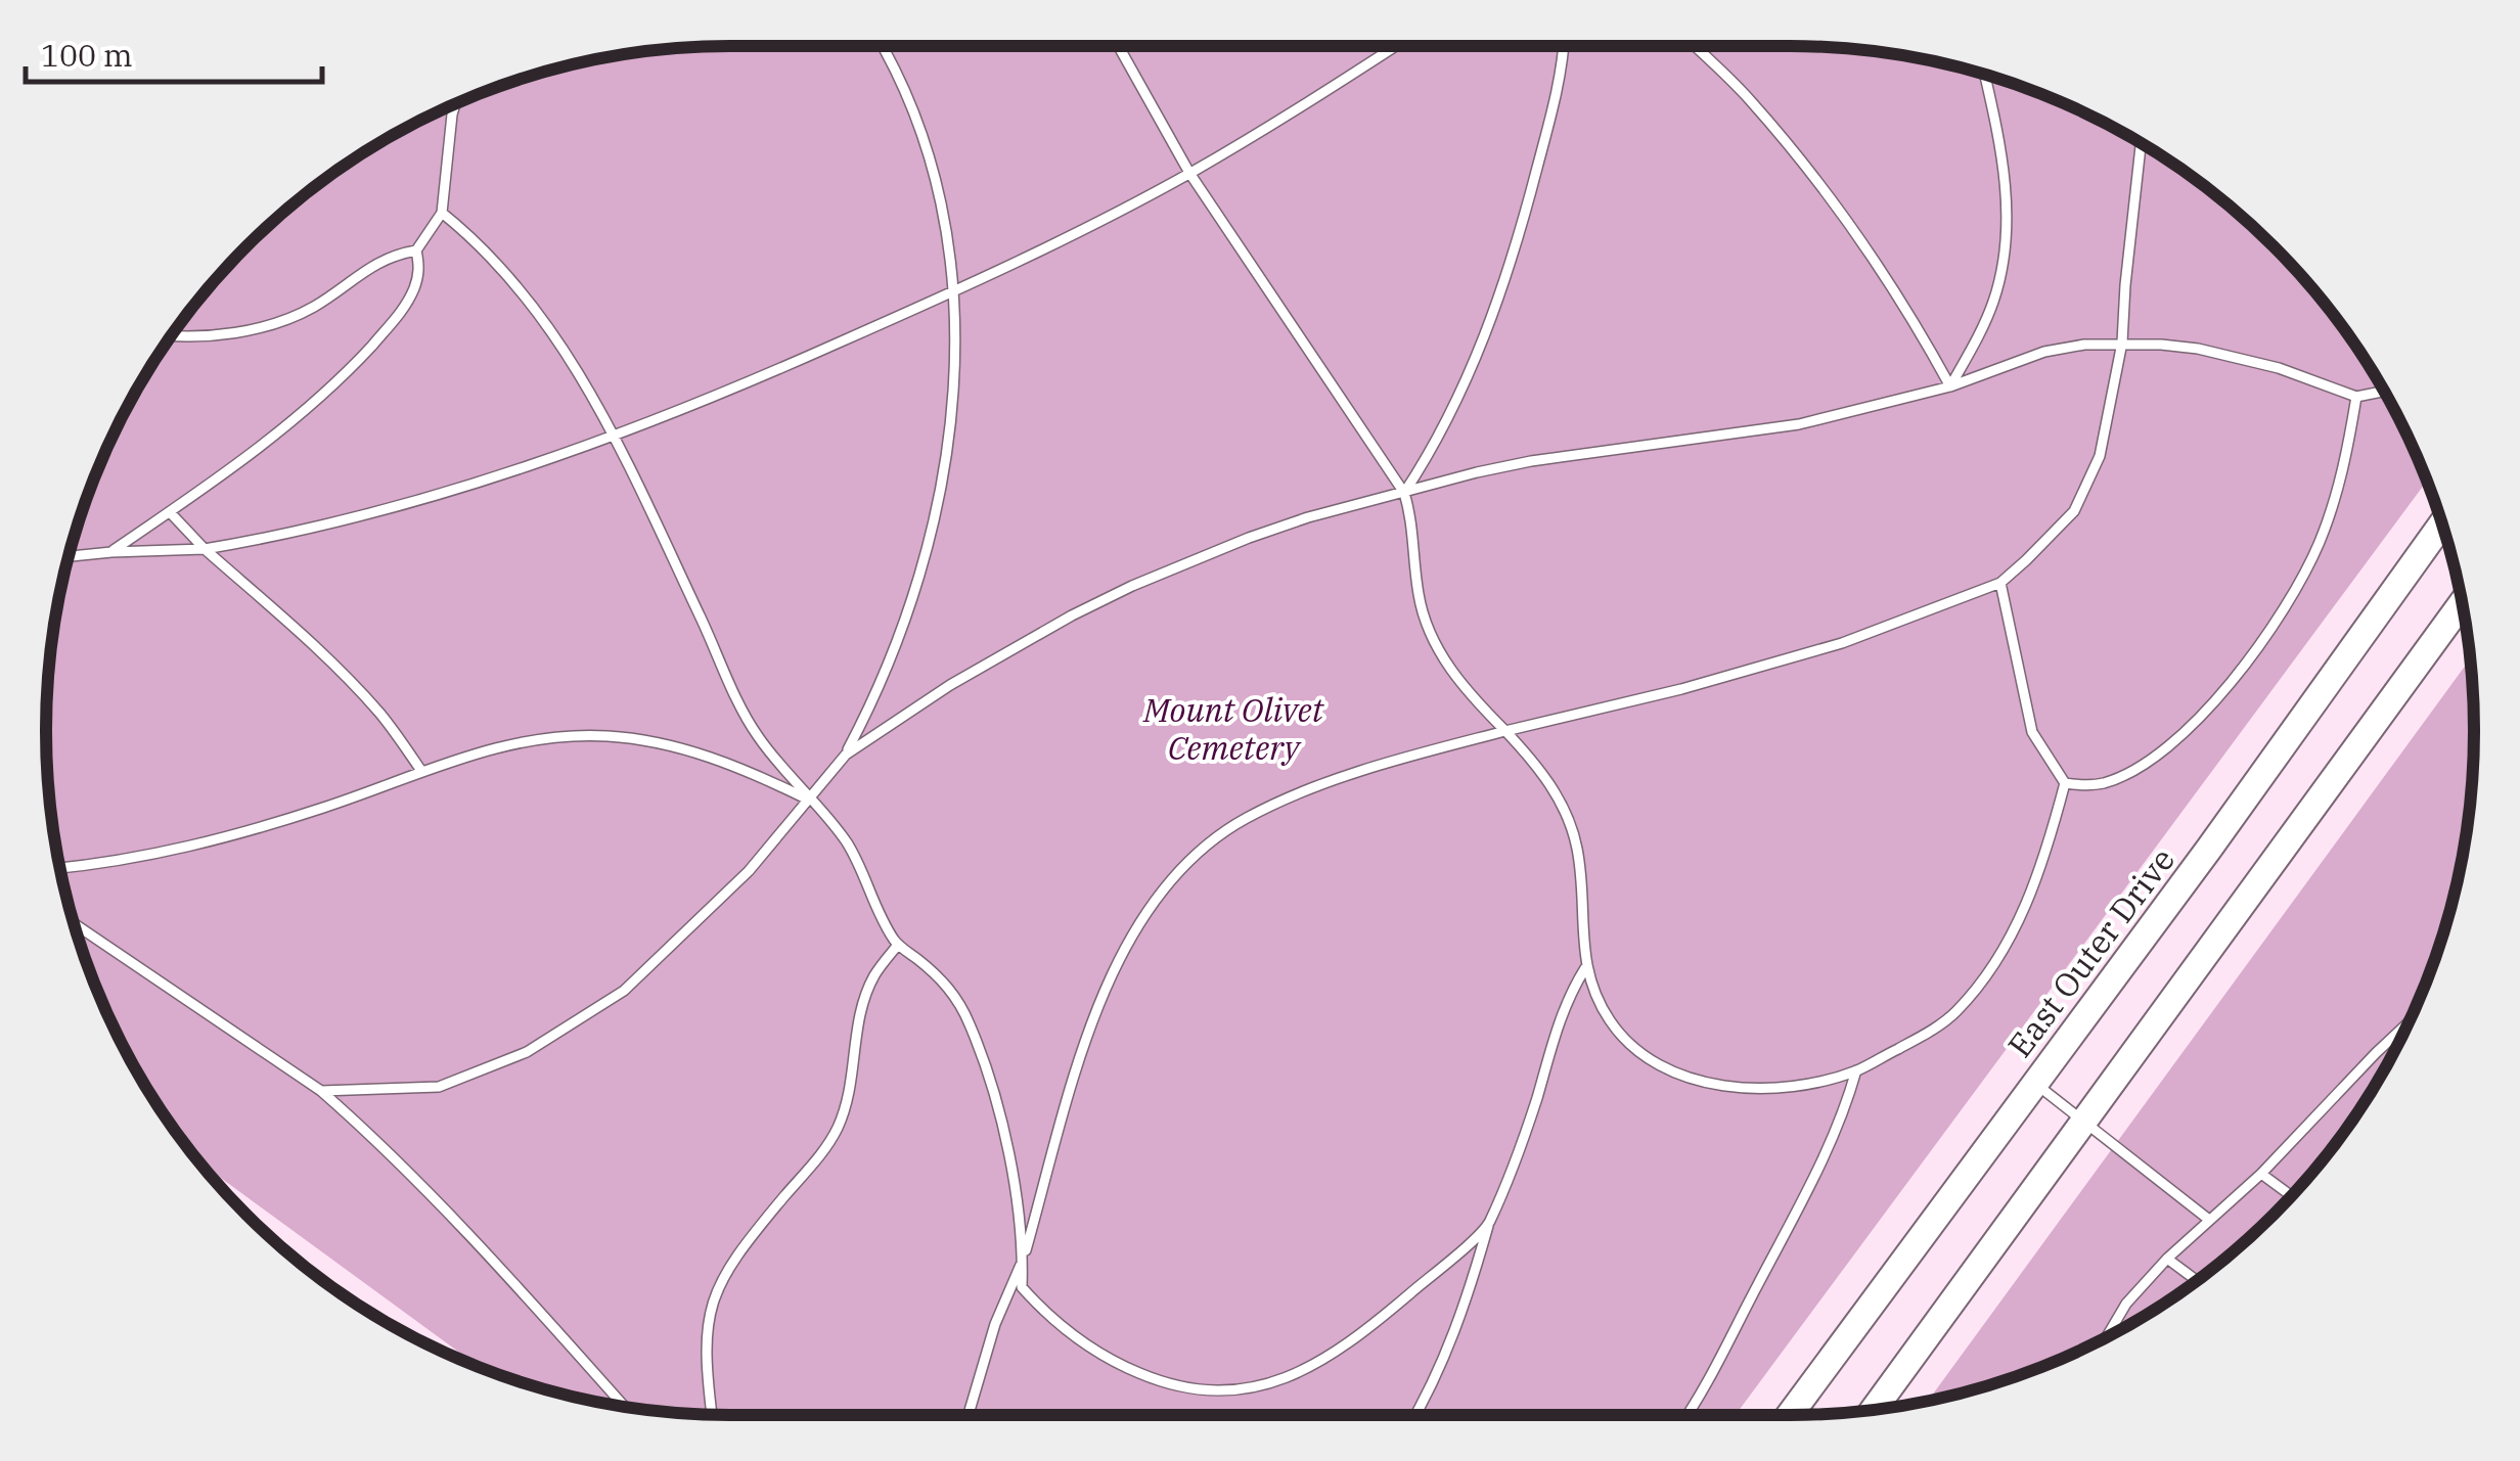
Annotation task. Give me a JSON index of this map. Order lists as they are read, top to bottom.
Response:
{
  "streets": {
    "main road": ["East Outer Drive"]
  },
  "parks": ["Mount Olivet Cemetery"],
  "scale_bar": "100 m"
}
